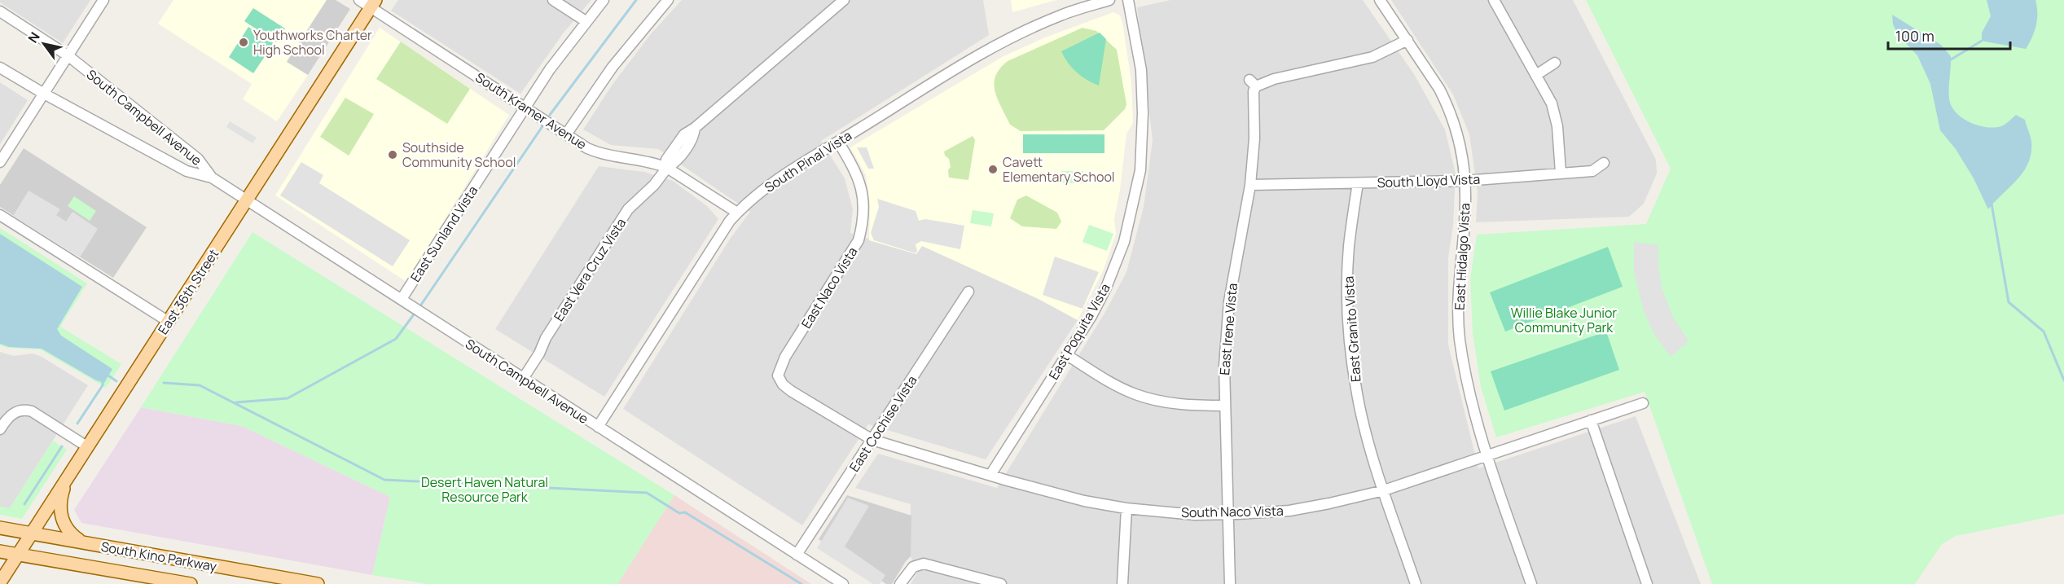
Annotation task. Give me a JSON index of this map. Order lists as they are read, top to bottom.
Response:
{
  "streets": {
    "main road": ["East 36th Street", "South Kino Parkway"],
    "street": [
      "South Kramer Avenue",
      "South Campbell Avenue",
      "South Pinal Vista",
      "South Lloyd Vista",
      "East Sunland Vista",
      "East Hidalgo Vista",
      "East Vera Cruz Vista",
      "East Naco Vista",
      "East Irene Vista",
      "East Granito Vista",
      "East Poquita Vista",
      "East Cochise Vista",
      "South Naco Vista"
    ]
  },
  "crossings": [
    ["South Kramer Avenue", "South Pinal Vista"],
    ["South Kramer Avenue", "East Sunland Vista"],
    ["South Kramer Avenue", "East Vera Cruz Vista"],
    ["South Kramer Avenue", "East 36th Street"],
    ["South Campbell Avenue", "South Pinal Vista"],
    ["South Campbell Avenue", "East Sunland Vista"],
    ["South Campbell Avenue", "East Vera Cruz Vista"],
    ["South Campbell Avenue", "East 36th Street"],
    ["South Campbell Avenue", "East Cochise Vista"],
    ["South Pinal Vista", "East Naco Vista"],
    ["South Lloyd Vista", "East Hidalgo Vista"],
    ["South Lloyd Vista", "East Irene Vista"],
    ["South Lloyd Vista", "East Granito Vista"],
    ["East Hidalgo Vista", "East Irene Vista"],
    ["East Hidalgo Vista", "South Naco Vista"],
    ["East Naco Vista", "South Naco Vista"],
    ["East 36th Street", "South Kino Parkway"],
    ["East Irene Vista", "South Naco Vista"],
    ["East Granito Vista", "South Naco Vista"],
    ["East Poquita Vista", "South Naco Vista"],
    ["East Cochise Vista", "South Naco Vista"]
  ],
  "parks": ["Willie Blake Junior Community Park", "Desert Haven Natural Resource Park"],
  "places": ["Youthworks Charter High School", "Southside Community School", "Cavett Elementary School"],
  "scale_bar": "100 m",
  "north": "top left"
}
